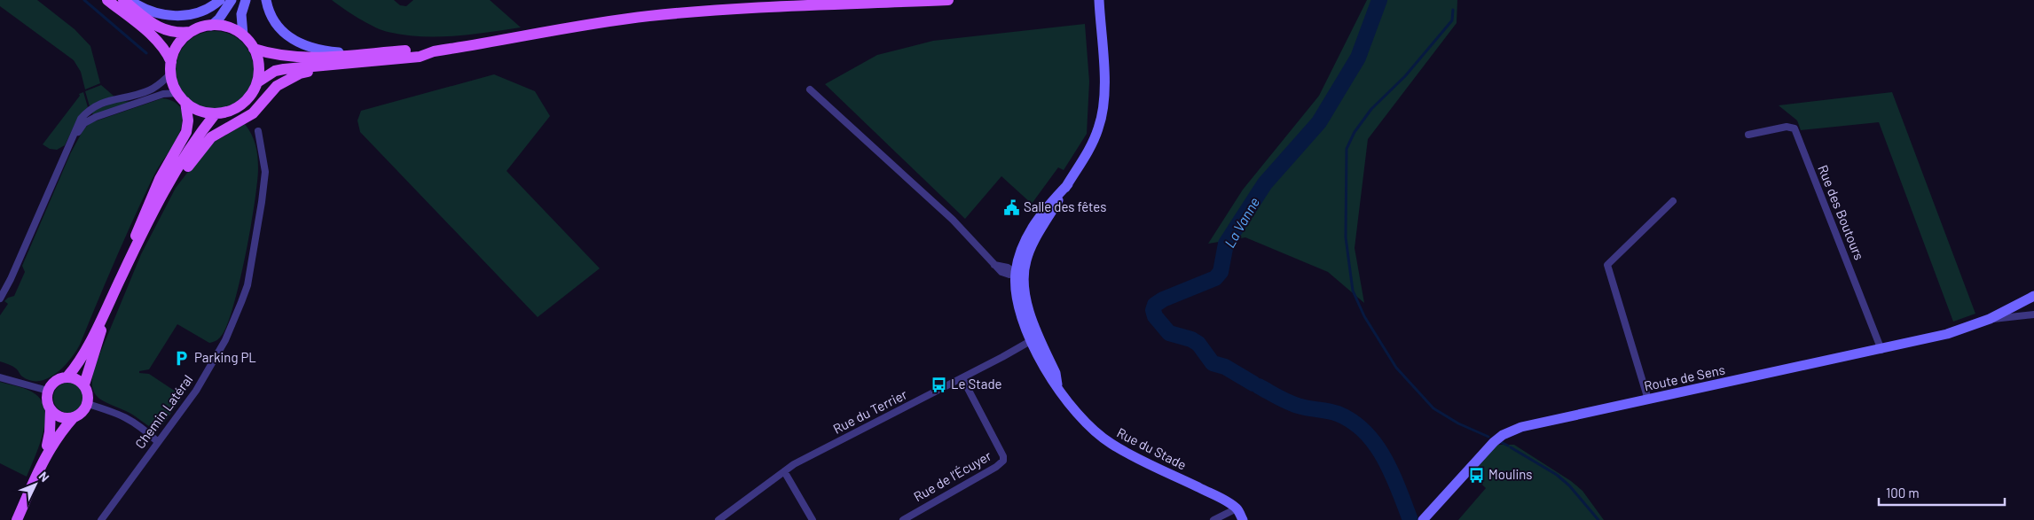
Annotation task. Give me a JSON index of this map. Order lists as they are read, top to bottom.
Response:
{
  "streets": {
    "street": [
      "Rue des Boutours",
      "Route de Sens",
      "Chemin Latéral",
      "Rue du Terrier",
      "Rue du Stade",
      "Rue de l’Écuyer"
    ]
  },
  "crossings": [
    ["Rue des Boutours", "Route de Sens"],
    ["Rue du Terrier", "Rue du Stade"],
    ["Rue du Terrier", "Rue de l’Écuyer"]
  ],
  "water": ["La Vanne"],
  "places": {
    "public building": ["Salle des fêtes"],
    "parking": ["Parking PL"],
    "bus stop": ["Le Stade", "Moulins"]
  },
  "scale_bar": "100 m",
  "north": "top right"
}
